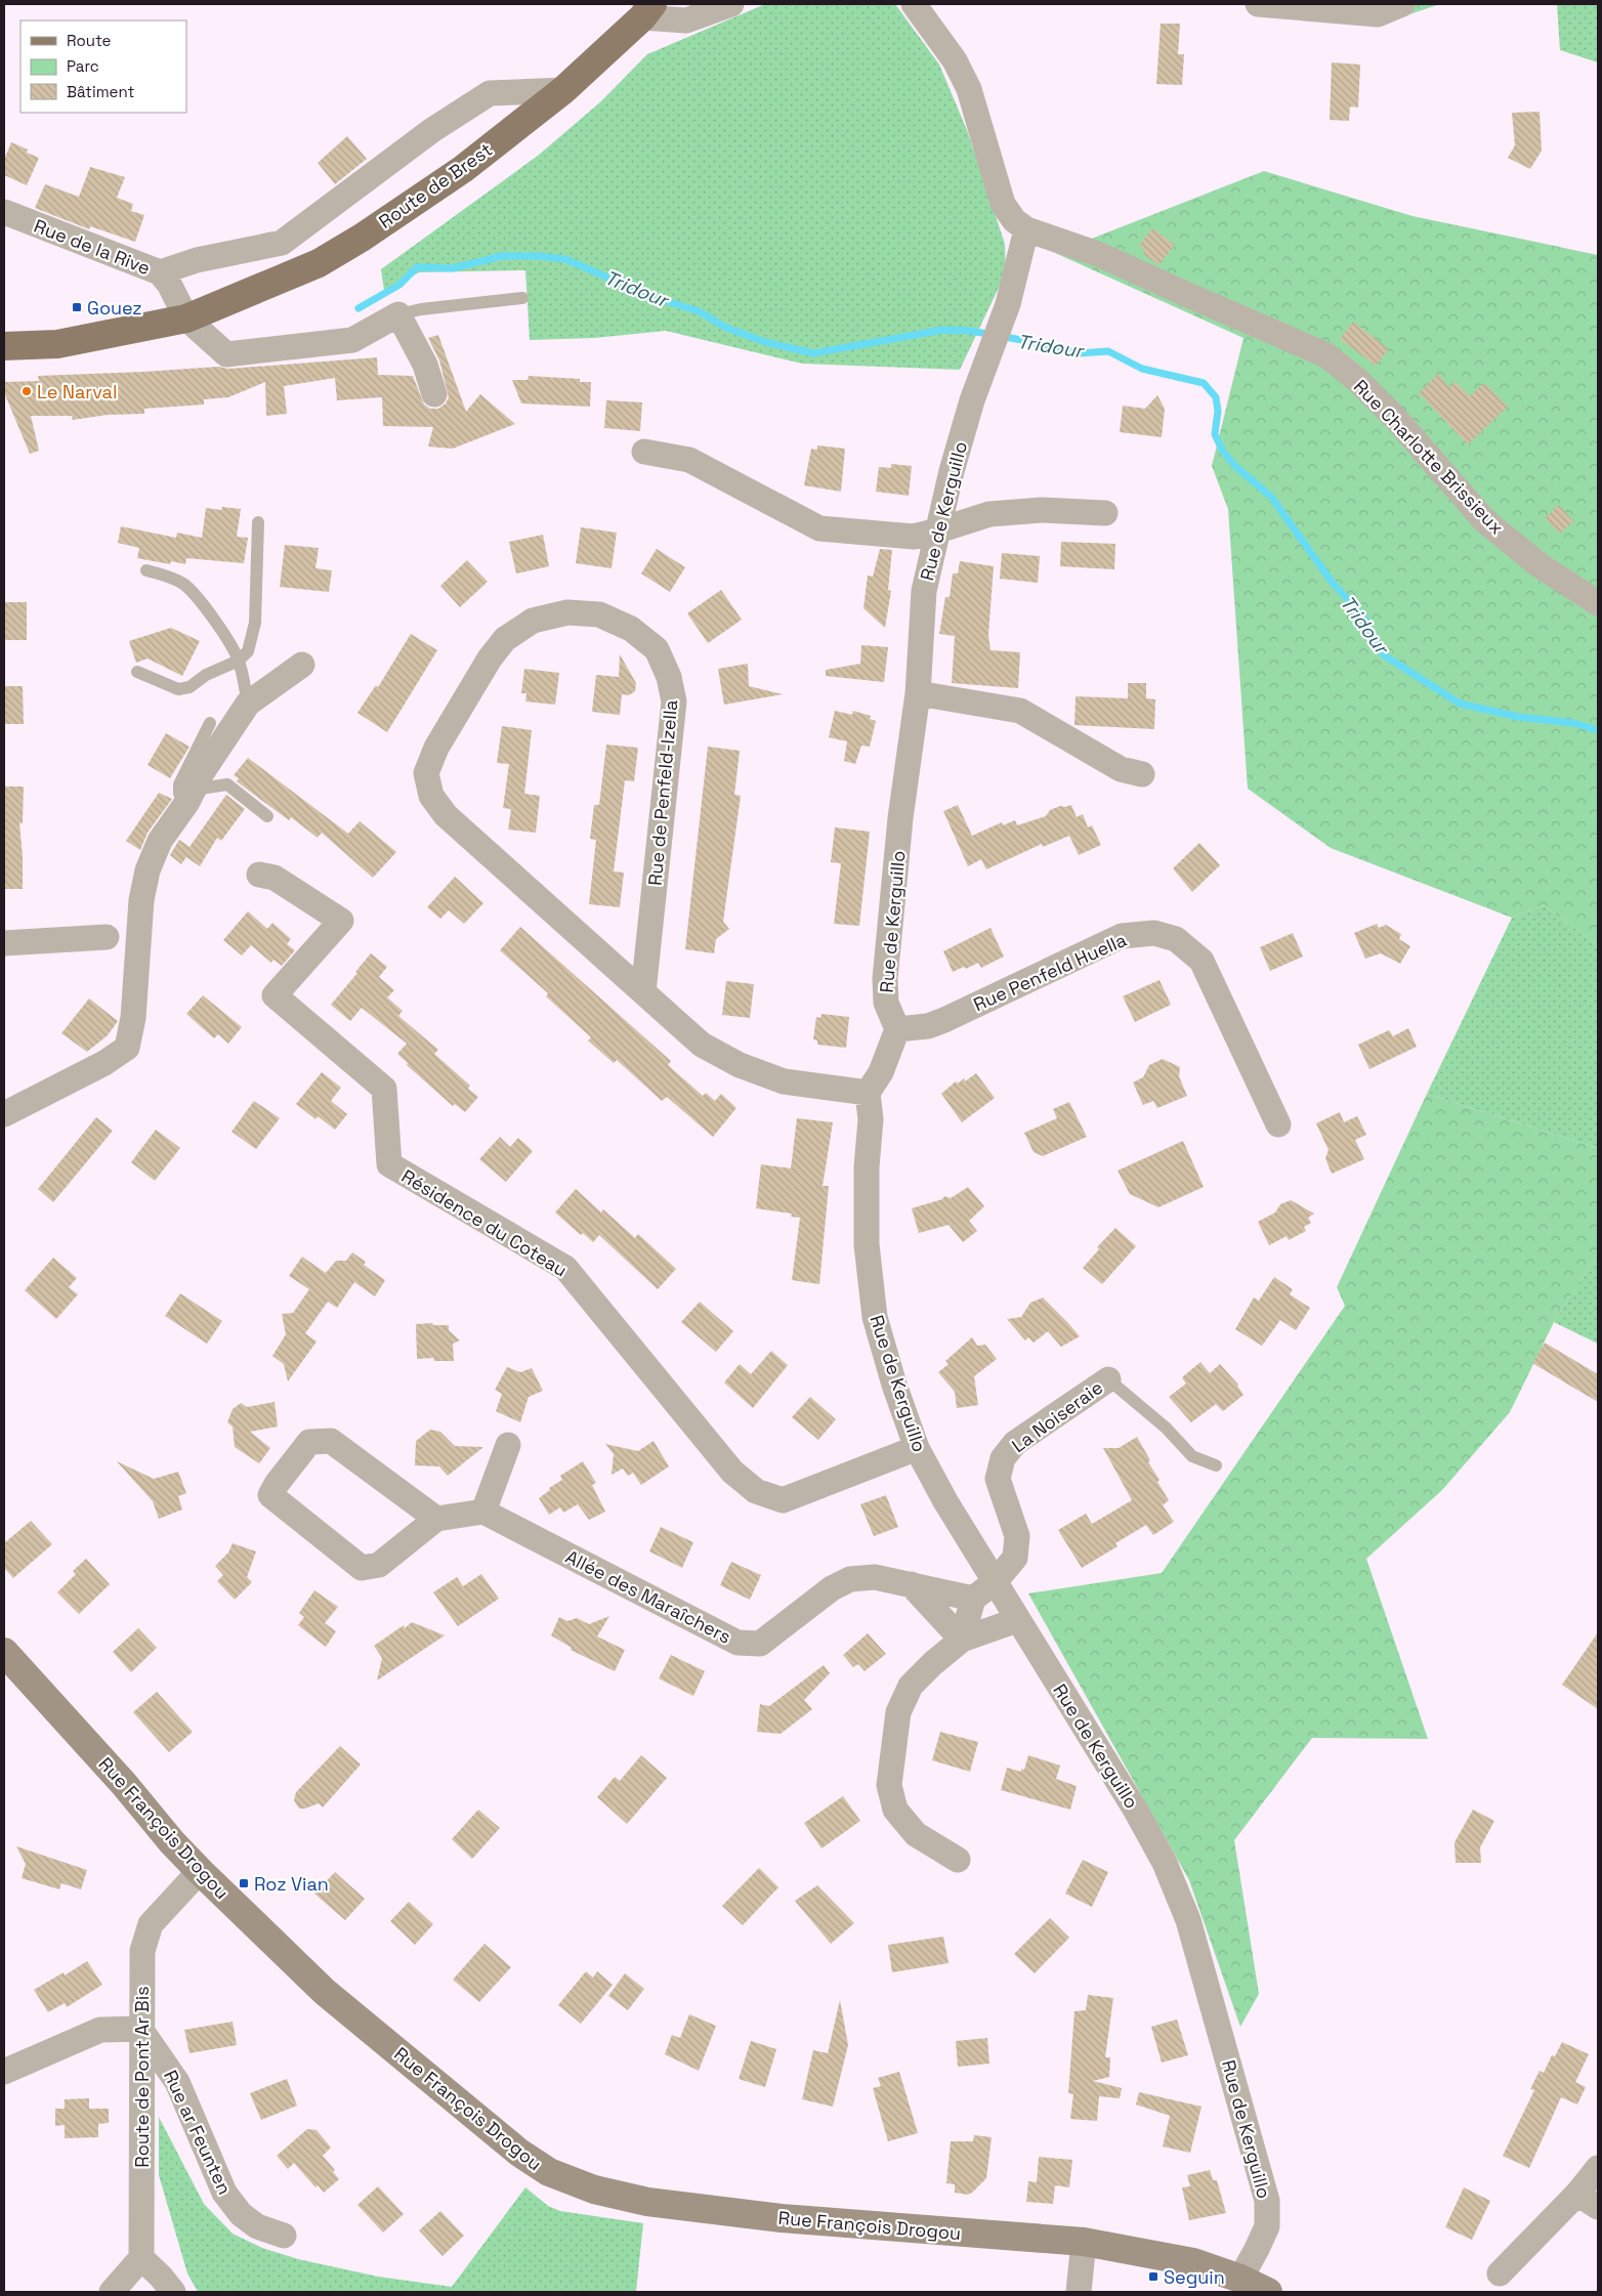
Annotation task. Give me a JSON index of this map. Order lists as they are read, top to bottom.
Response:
{
  "streets": {
    "main road": ["Route de Brest"],
    "street": [
      "Rue de la Rive",
      "Rue Charlotte Brissieux",
      "Rue de Kerguillo",
      "Rue de Penfeld-Izella",
      "Rue Penfeld Huella",
      "Résidence du Coteau",
      "La Noiseraie",
      "Allée des Maraîchers",
      "Rue François Drogou",
      "Route de Pont Ar Bis",
      "Rue ar Feunten"
    ]
  },
  "crossings": [
    ["Route de Brest", "Rue de la Rive"],
    ["Rue Charlotte Brissieux", "Rue de Kerguillo"],
    ["Rue de Kerguillo", "Rue de Penfeld-Izella"],
    ["Rue de Kerguillo", "Rue Penfeld Huella"],
    ["Rue de Kerguillo", "Résidence du Coteau"],
    ["Rue de Kerguillo", "La Noiseraie"],
    ["Rue de Kerguillo", "Rue François Drogou"],
    ["La Noiseraie", "Allée des Maraîchers"],
    ["Rue François Drogou", "Route de Pont Ar Bis"],
    ["Route de Pont Ar Bis", "Rue ar Feunten"]
  ],
  "water": ["Tridour"],
  "places": {
    "transit": ["Gouez", "Roz Vian", "Seguin"],
    "other": ["Le Narval"]
  },
  "legend": ["Route", "Parc", "Bâtiment"]
}
